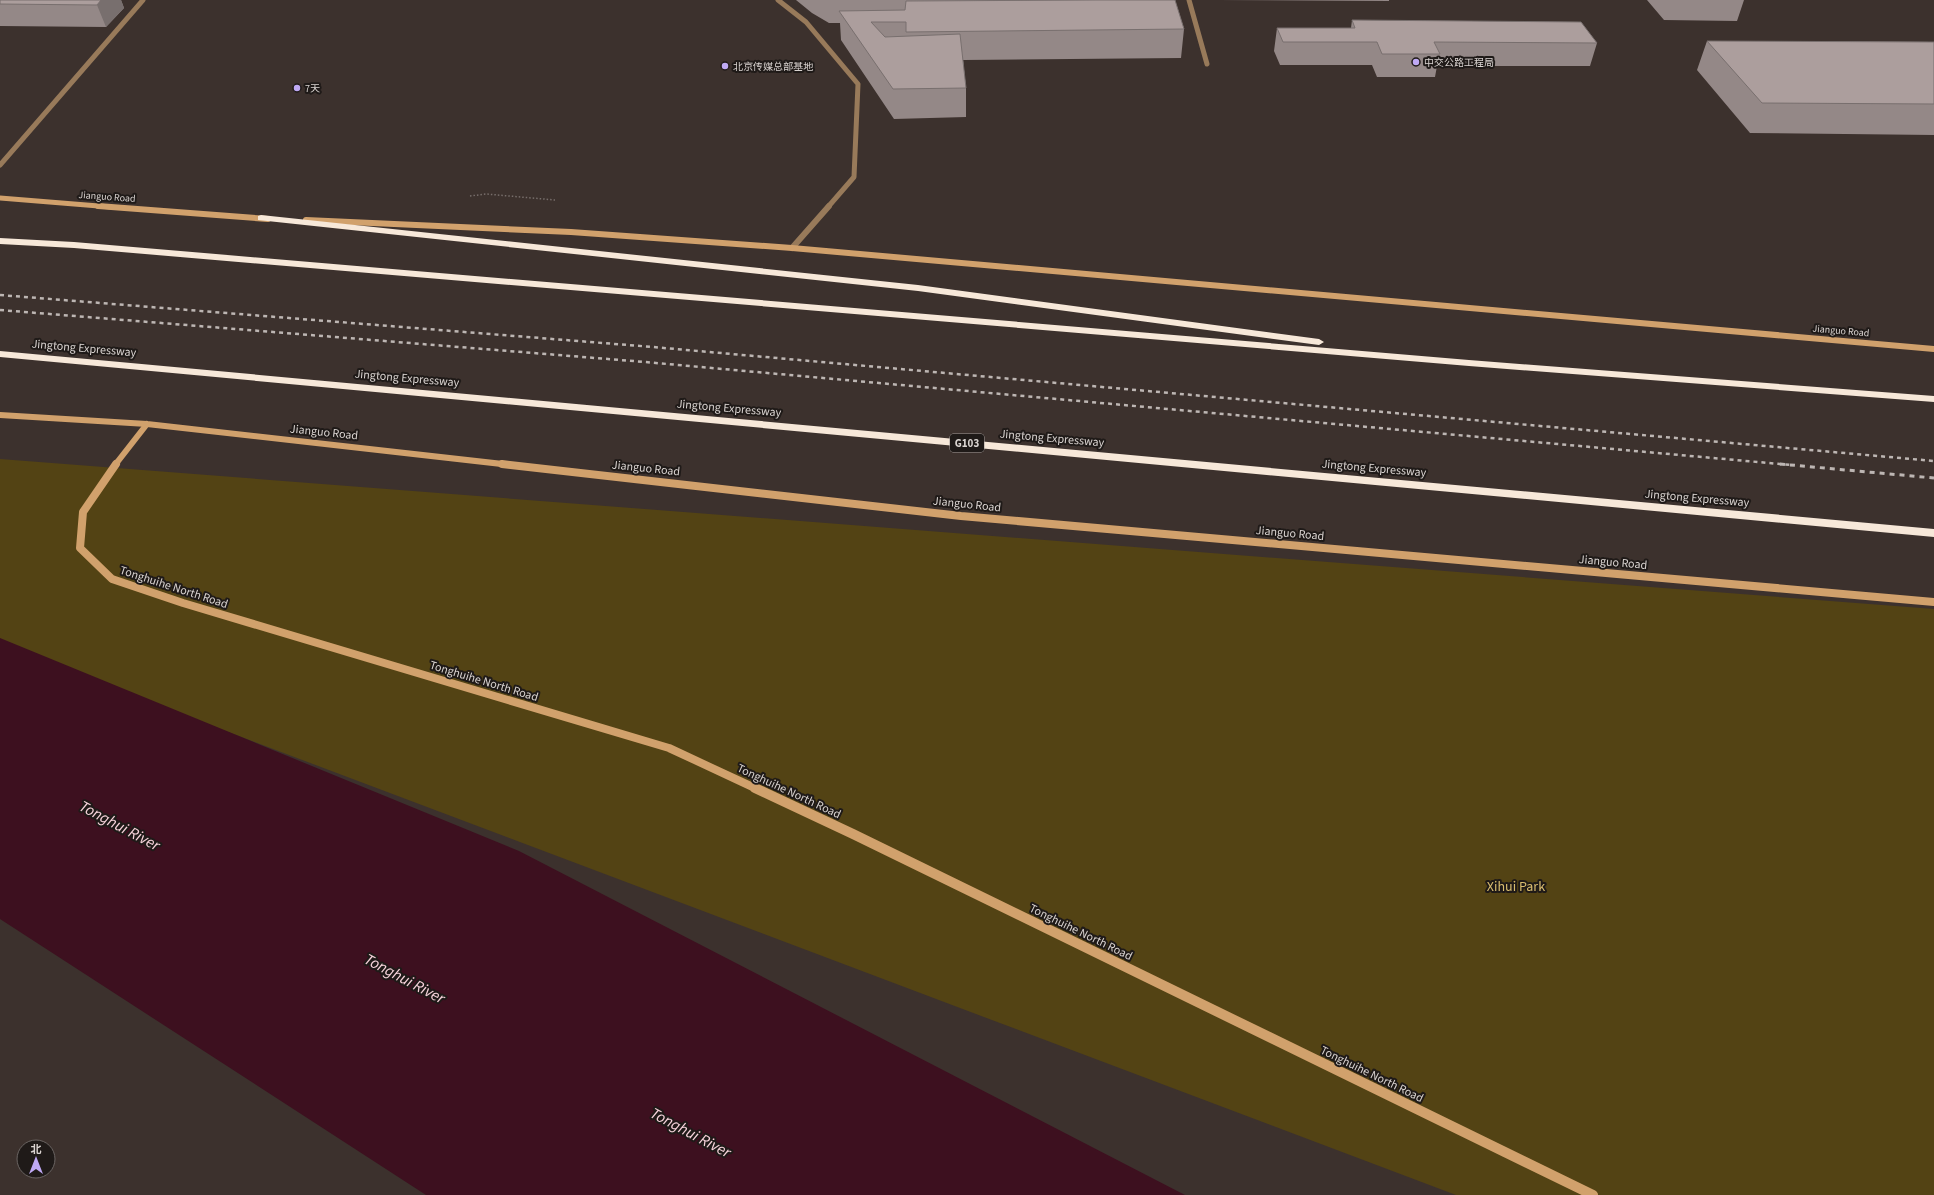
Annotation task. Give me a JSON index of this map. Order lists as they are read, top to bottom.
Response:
{
  "streets": {
    "highway": ["Jingtong Expressway", "G103"],
    "main road": ["Jianguo Road", "Tonghuihe North Road"]
  },
  "crossings": [
    ["Jianguo Road", "Tonghuihe North Road"]
  ],
  "water": ["Tonghui River"],
  "parks": ["Xihui Park"],
  "places": ["中交公路工程局", "北京传媒总部基地", "7天"],
  "north": "top"
}
